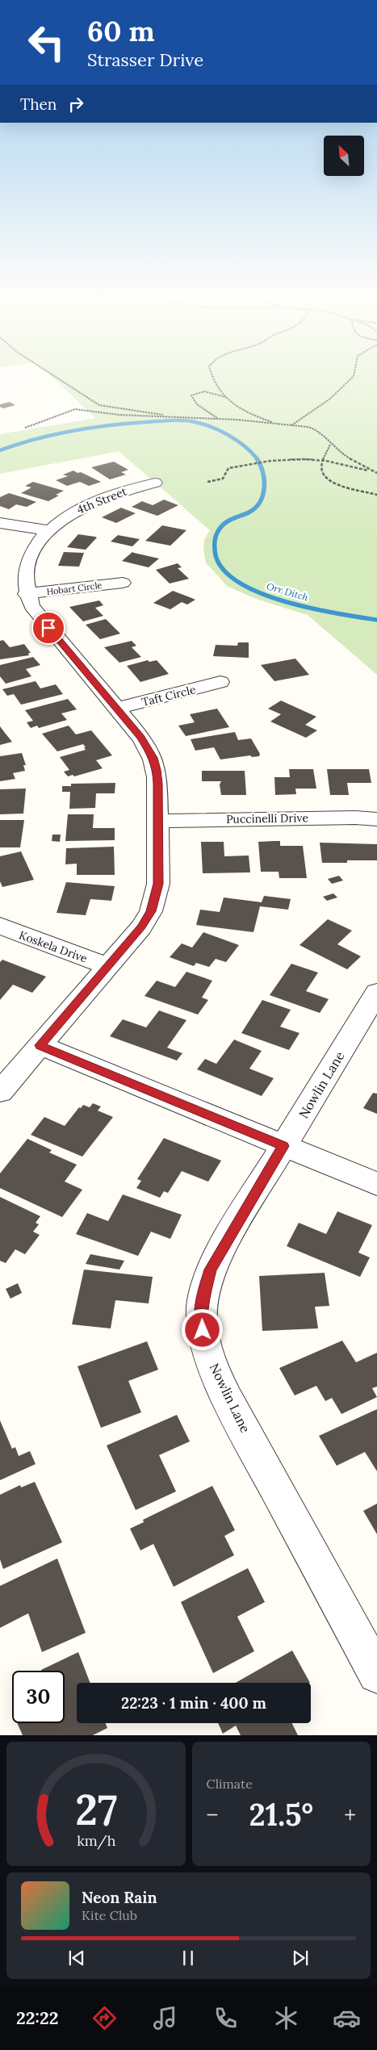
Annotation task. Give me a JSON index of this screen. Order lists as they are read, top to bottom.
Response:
{
  "streets": {
    "street": [
      "4th Street",
      "Hobart Circle",
      "Taft Circle",
      "Puccinelli Drive",
      "Koskela Drive",
      "Nowlin Lane"
    ]
  },
  "crossings": [
    ["4th Street", "Hobart Circle"],
    ["4th Street", "Taft Circle"],
    ["4th Street", "Puccinelli Drive"],
    ["4th Street", "Koskela Drive"]
  ],
  "water": ["Orr Ditch"],
  "north": "top left",
  "page": {
    "turn": ["60 m", "Strasser Drive"],
    "then": "Then",
    "limit": "30",
    "trip": "22:23 · 1 min · 400 m",
    "tile": "Climate",
    "heat": ["−", "21.5°", "+"],
    "song": ["Neon Rain", "Kite Club"],
    "tabs": "22:22",
    "gauge": ["27", "km/h"]
  }
}
